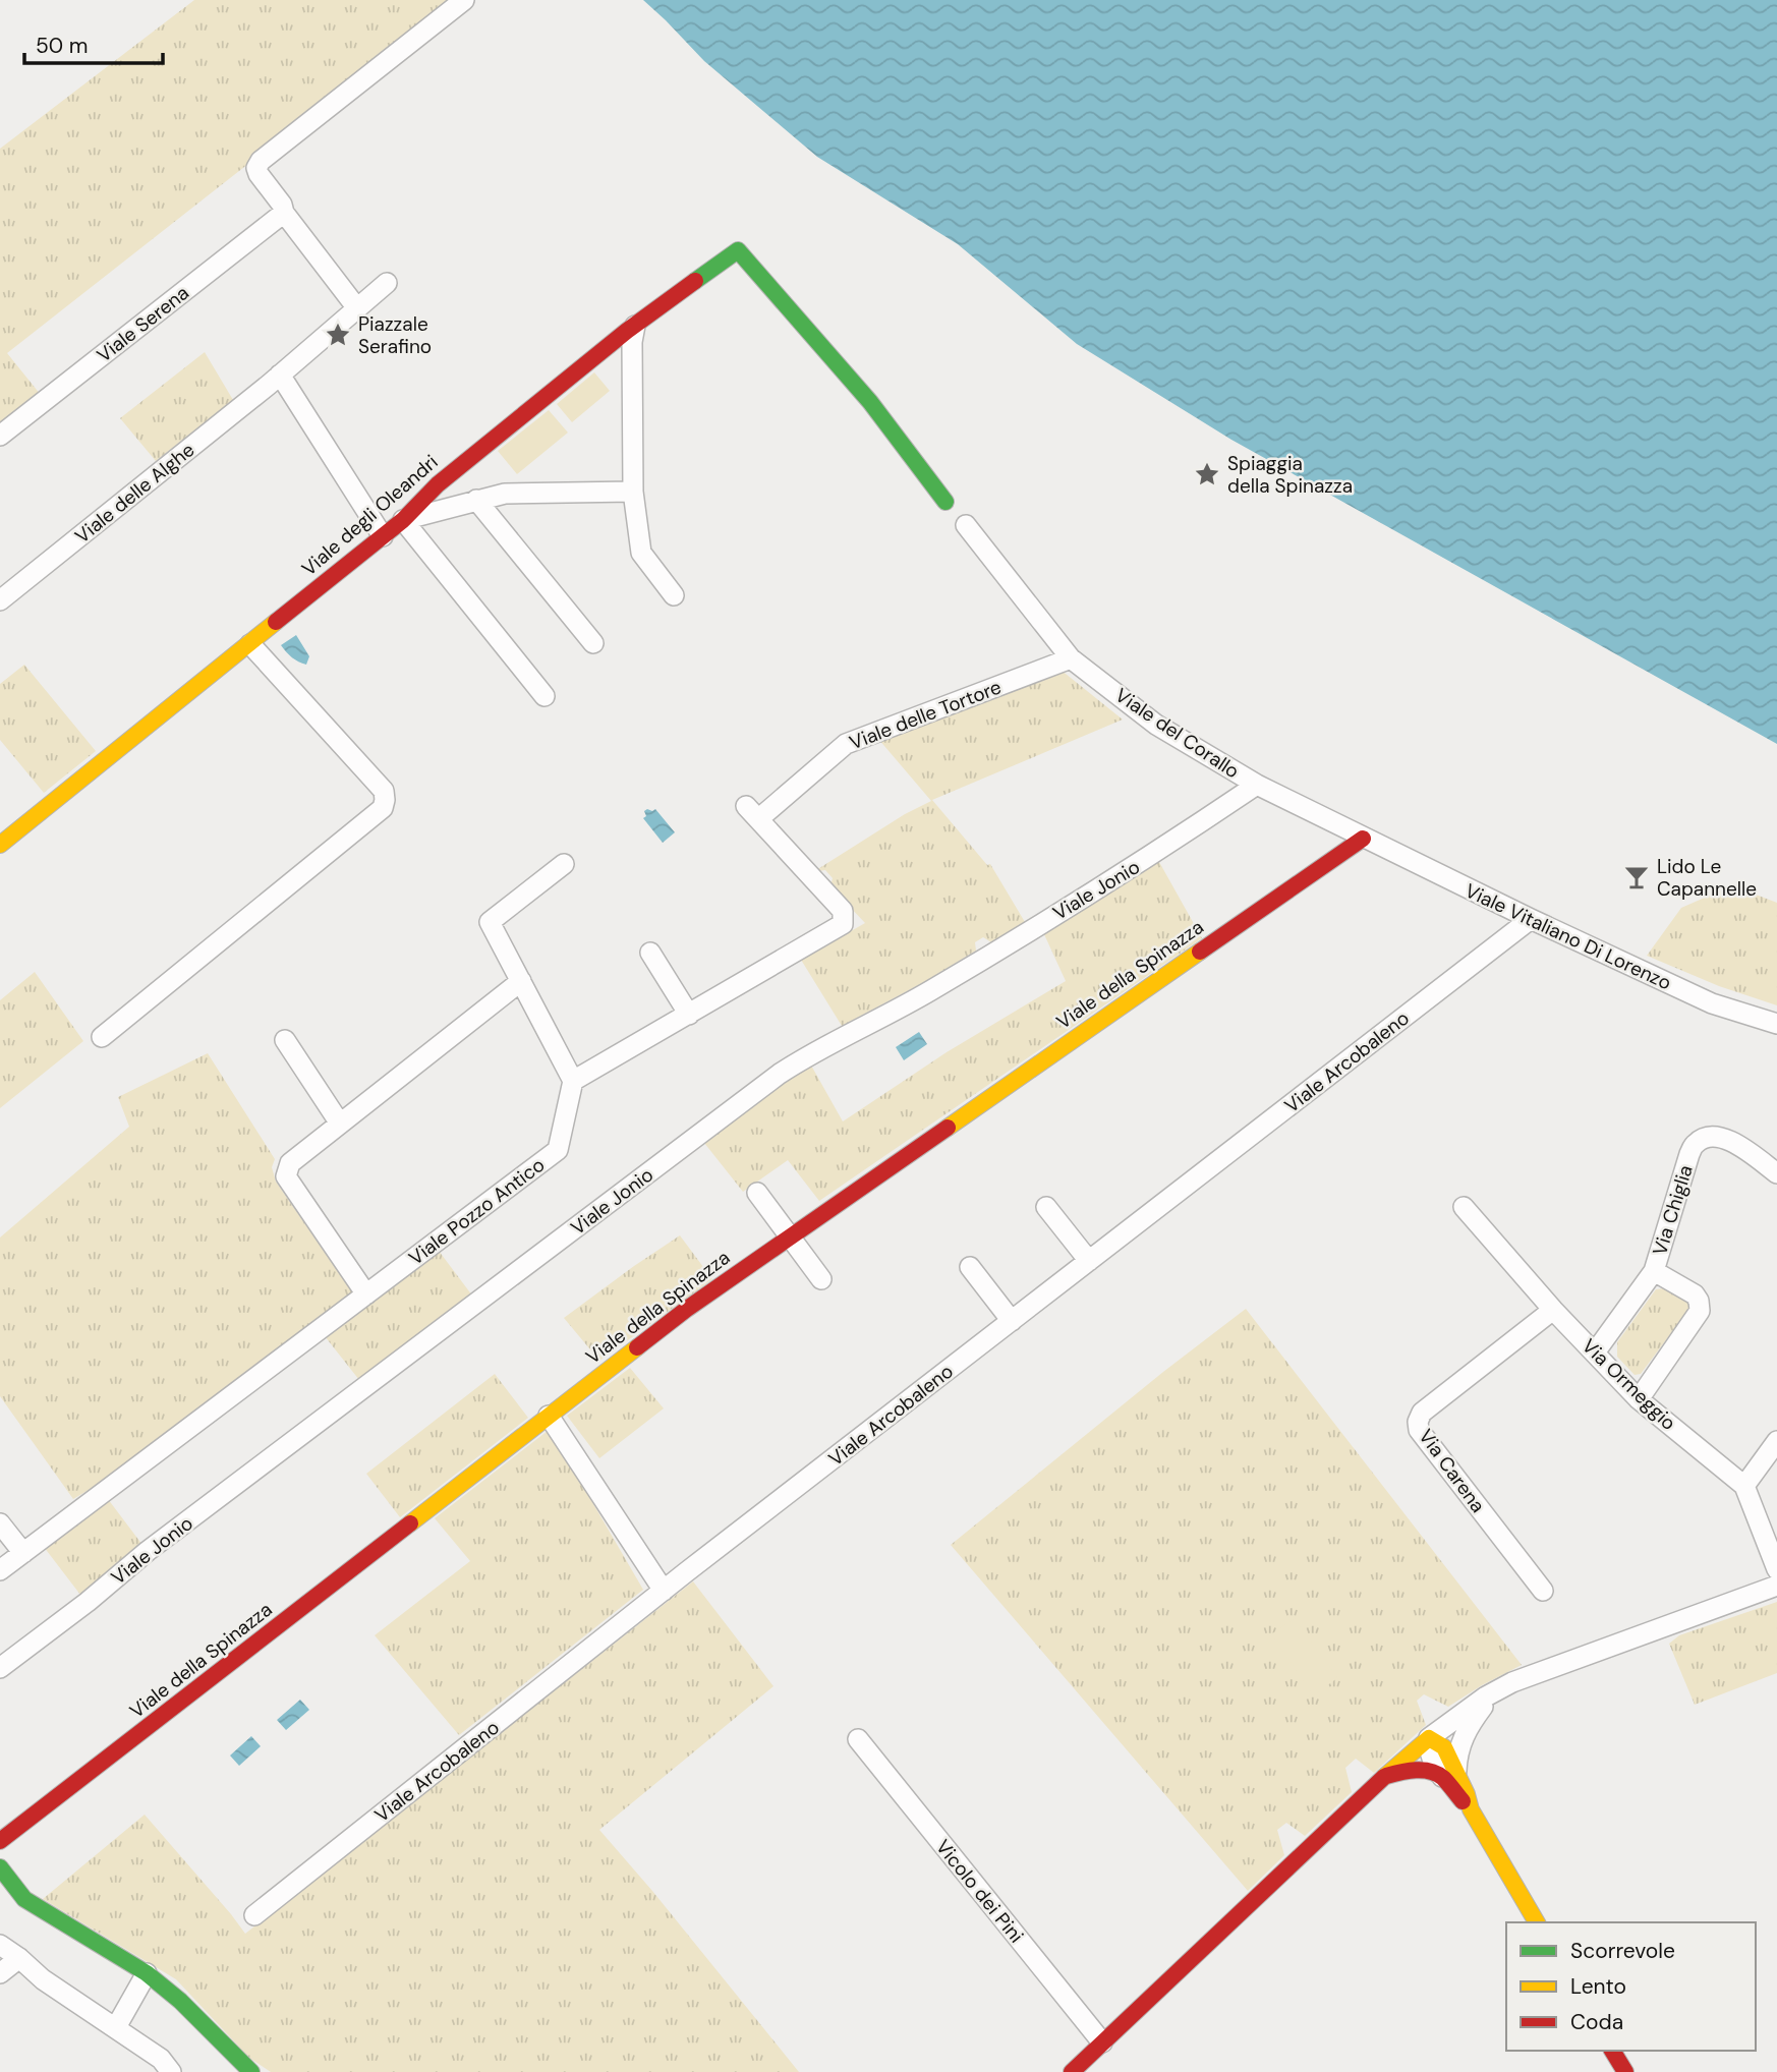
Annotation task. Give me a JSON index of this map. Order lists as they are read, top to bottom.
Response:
{
  "streets": {
    "street": [
      "Viale Serena",
      "Viale delle Alghe",
      "Viale degli Oleandri",
      "Viale delle Tortore",
      "Viale del Corallo",
      "Viale Jonio",
      "Viale Vitaliano Di Lorenzo",
      "Viale della Spinazza",
      "Viale Arcobaleno",
      "Via Chiglia",
      "Viale Pozzo Antico",
      "Via Ormeggio",
      "Via Carena",
      "Vicolo dei Pini"
    ]
  },
  "crossings": [
    ["Viale delle Tortore", "Viale del Corallo"],
    ["Viale del Corallo", "Viale Jonio"],
    ["Viale del Corallo", "Viale Vitaliano Di Lorenzo"],
    ["Viale del Corallo", "Viale della Spinazza"],
    ["Viale Vitaliano Di Lorenzo", "Viale della Spinazza"],
    ["Viale Vitaliano Di Lorenzo", "Viale Arcobaleno"],
    ["Via Chiglia", "Via Ormeggio"],
    ["Via Ormeggio", "Via Carena"]
  ],
  "places": {
    "place": ["Piazzale Serafino", "Spiaggia della Spinazza"],
    "bar": ["Lido Le Capannelle"]
  },
  "legend": ["Scorrevole", "Lento", "Coda"],
  "scale_bar": "50 m"
}
